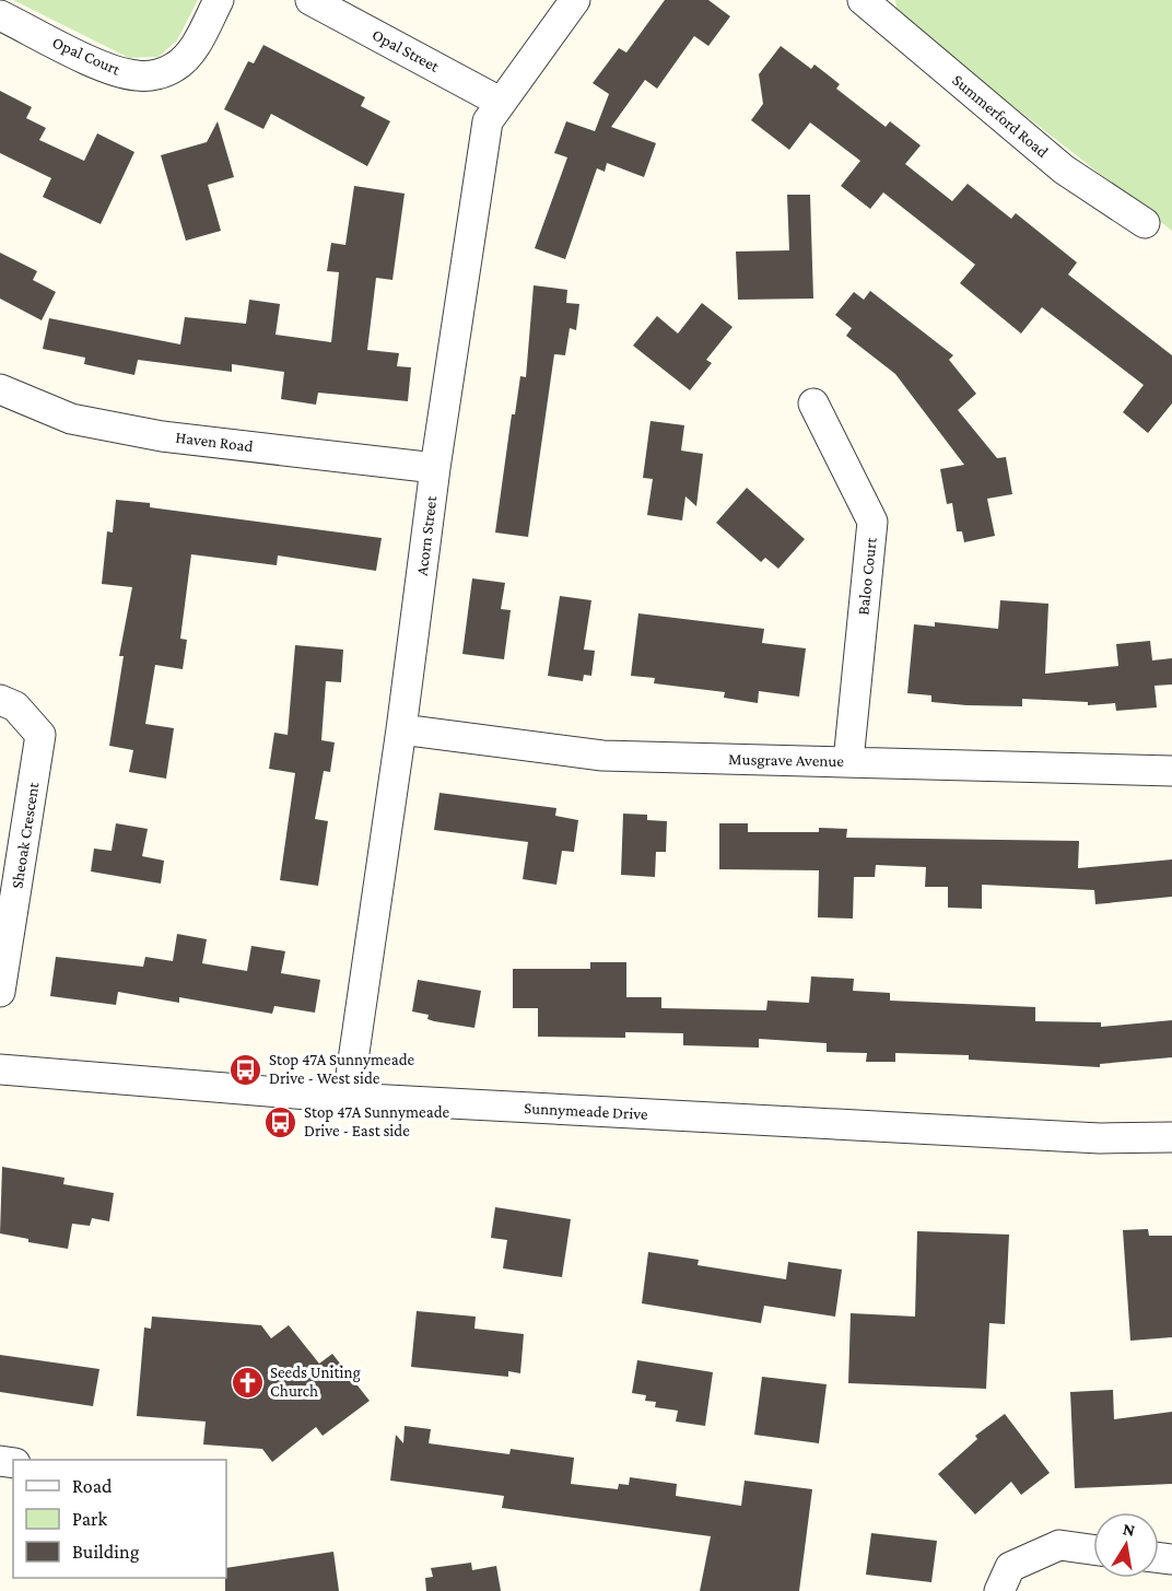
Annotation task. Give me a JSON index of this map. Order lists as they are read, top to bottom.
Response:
{
  "streets": {
    "street": [
      "Opal Street",
      "Opal Court",
      "Summerford Road",
      "Haven Road",
      "Acorn Street",
      "Baloo Court",
      "Musgrave Avenue",
      "Sheoak Crescent",
      "Sunnymeade Drive"
    ]
  },
  "crossings": [
    ["Opal Street", "Acorn Street"],
    ["Haven Road", "Acorn Street"],
    ["Acorn Street", "Musgrave Avenue"],
    ["Acorn Street", "Sunnymeade Drive"],
    ["Baloo Court", "Musgrave Avenue"]
  ],
  "places": {
    "bus stop": ["Stop 47A Sunnymeade Drive - West side", "Stop 47A Sunnymeade Drive - East side"],
    "church": ["Seeds Uniting Church"]
  },
  "legend": ["Road", "Park", "Building"],
  "north": "top"
}
